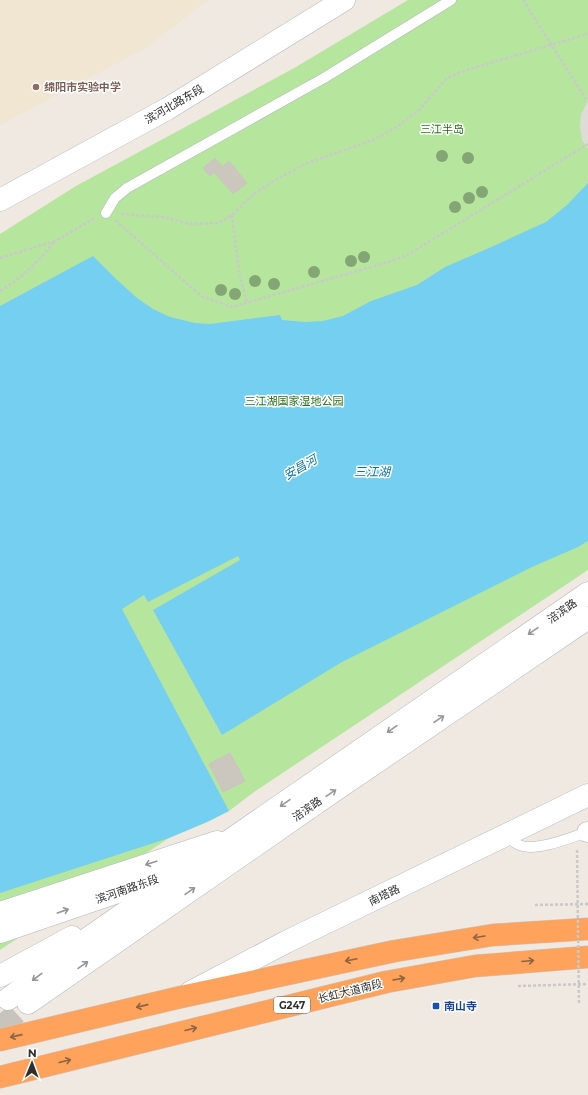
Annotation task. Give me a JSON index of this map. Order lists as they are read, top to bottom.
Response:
{
  "streets": {
    "highway": ["长虹大道南段", "G247"],
    "main road": [
      "滨河北路东段",
      "涪滨路",
      "滨河南路东段",
      "南塔路"
    ]
  },
  "crossings": [
    ["涪滨路", "滨河南路东段"]
  ],
  "water": ["安昌河", "三江湖"],
  "parks": ["三江半岛", "三江湖国家湿地公园"],
  "places": {
    "other": ["绵阳市实验中学"],
    "transit": ["南山寺"]
  },
  "north": "top"
}
